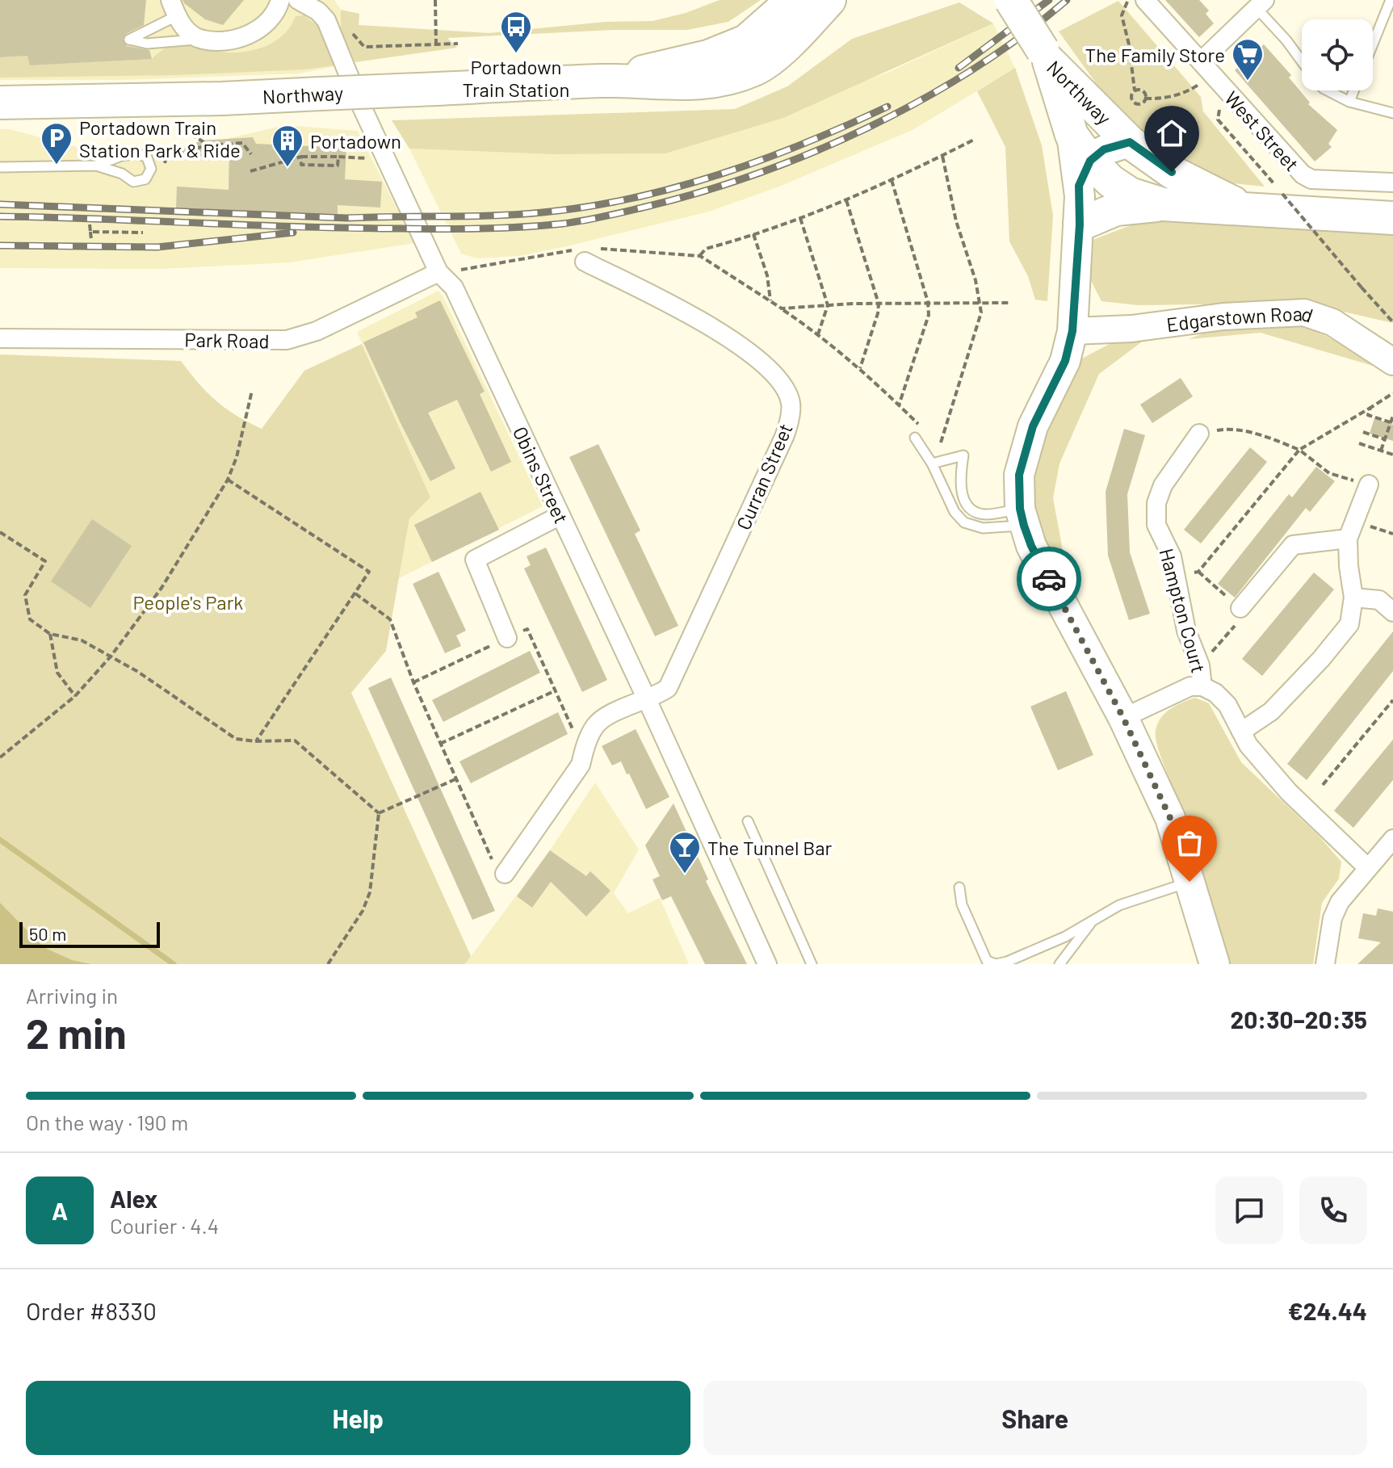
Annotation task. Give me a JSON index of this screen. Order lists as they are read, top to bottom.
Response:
{
  "streets": {
    "highway": ["Northway"],
    "main road": ["Edgarstown Road"],
    "street": [
      "West Street",
      "Park Road",
      "Obins Street",
      "Curran Street",
      "Hampton Court"
    ]
  },
  "crossings": [
    ["Park Road", "Obins Street"],
    ["Obins Street", "Curran Street"]
  ],
  "parks": ["People's Park"],
  "places": {
    "bus stop": ["Portadown Train Station"],
    "supermarket": ["The Family Store"],
    "parking": ["Portadown Train Station Park & Ride"],
    "building": ["Portadown"],
    "bar": ["The Tunnel Bar"]
  },
  "scale_bar": "50 m",
  "page": {
    "scale": "50 m",
    "heading": ["2 min", "Arriving in", "20:30–20:35"],
    "panel": [
      "Alex",
      "Courier · 4.4",
      "Order #8330",
      "€24.44"
    ],
    "bar": "On the way · 190 m",
    "round": "A",
    "buttons": ["Help", "Share"]
  }
}
